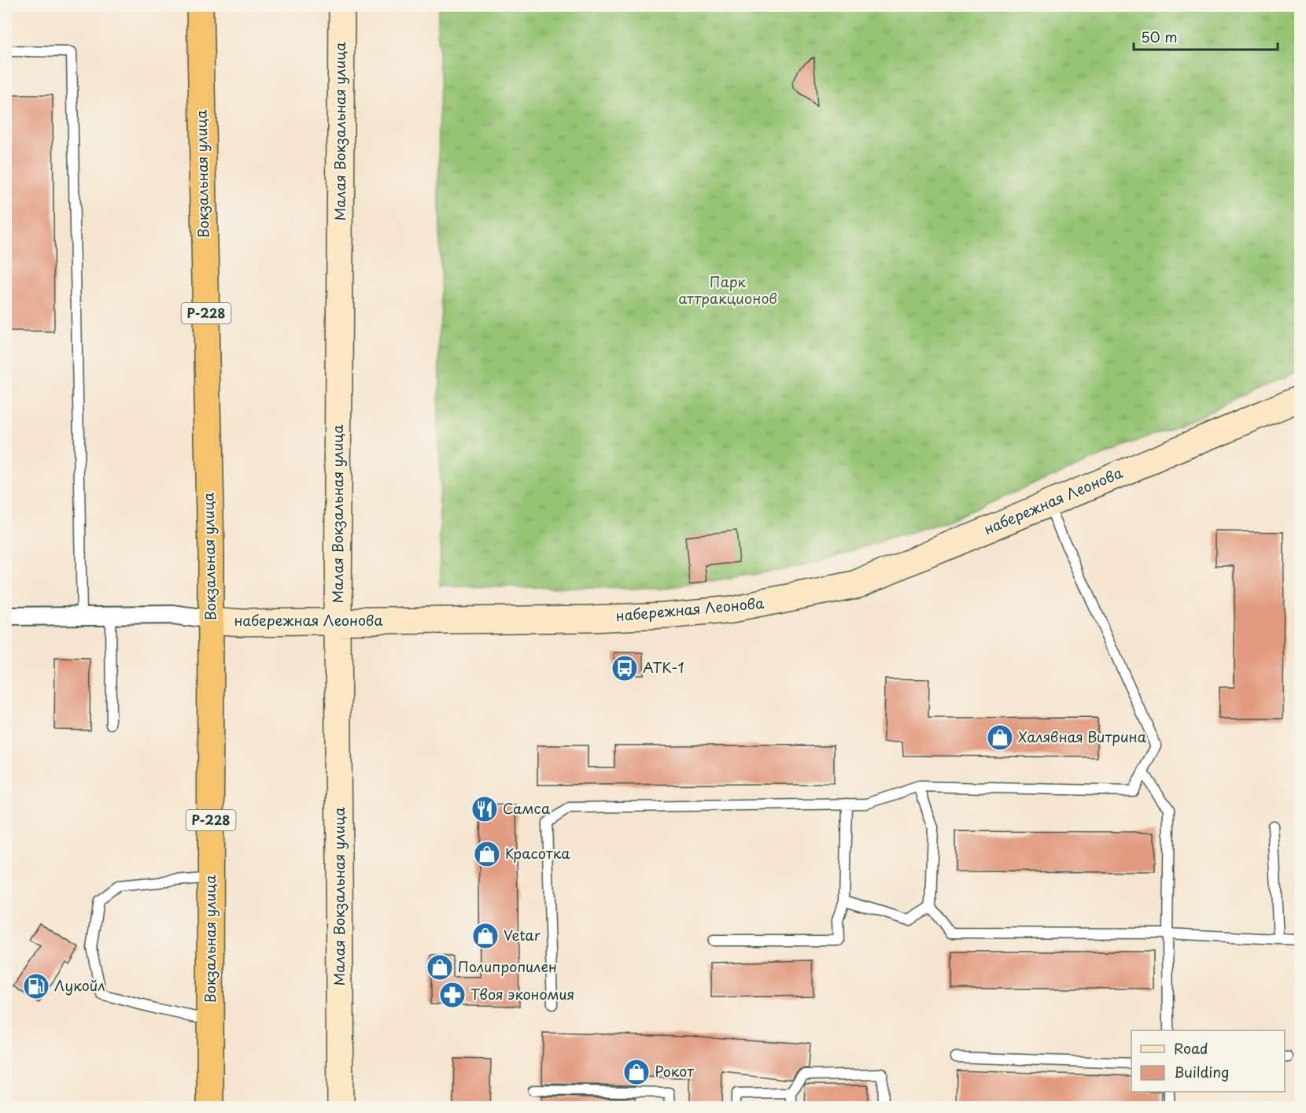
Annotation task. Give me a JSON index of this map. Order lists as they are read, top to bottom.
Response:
{
  "streets": {
    "highway": ["Вокзальная улица", "Р-228"],
    "main road": ["Малая Вокзальная улица", "набережная Леонова"]
  },
  "crossings": [
    ["Малая Вокзальная улица", "набережная Леонова"],
    ["Вокзальная улица", "набережная Леонова"]
  ],
  "parks": ["Парк аттракционов"],
  "places": {
    "bus stop": ["АТК-1"],
    "shop": [
      "Халявная Витрина",
      "Красотка",
      "Vetar",
      "Полипропилен",
      "Рокот"
    ],
    "restaurant": ["Самса"],
    "fuel station": ["Лукойл"],
    "pharmacy": ["Твоя экономия"]
  },
  "legend": ["Road", "Building"],
  "scale_bar": "50 m"
}
